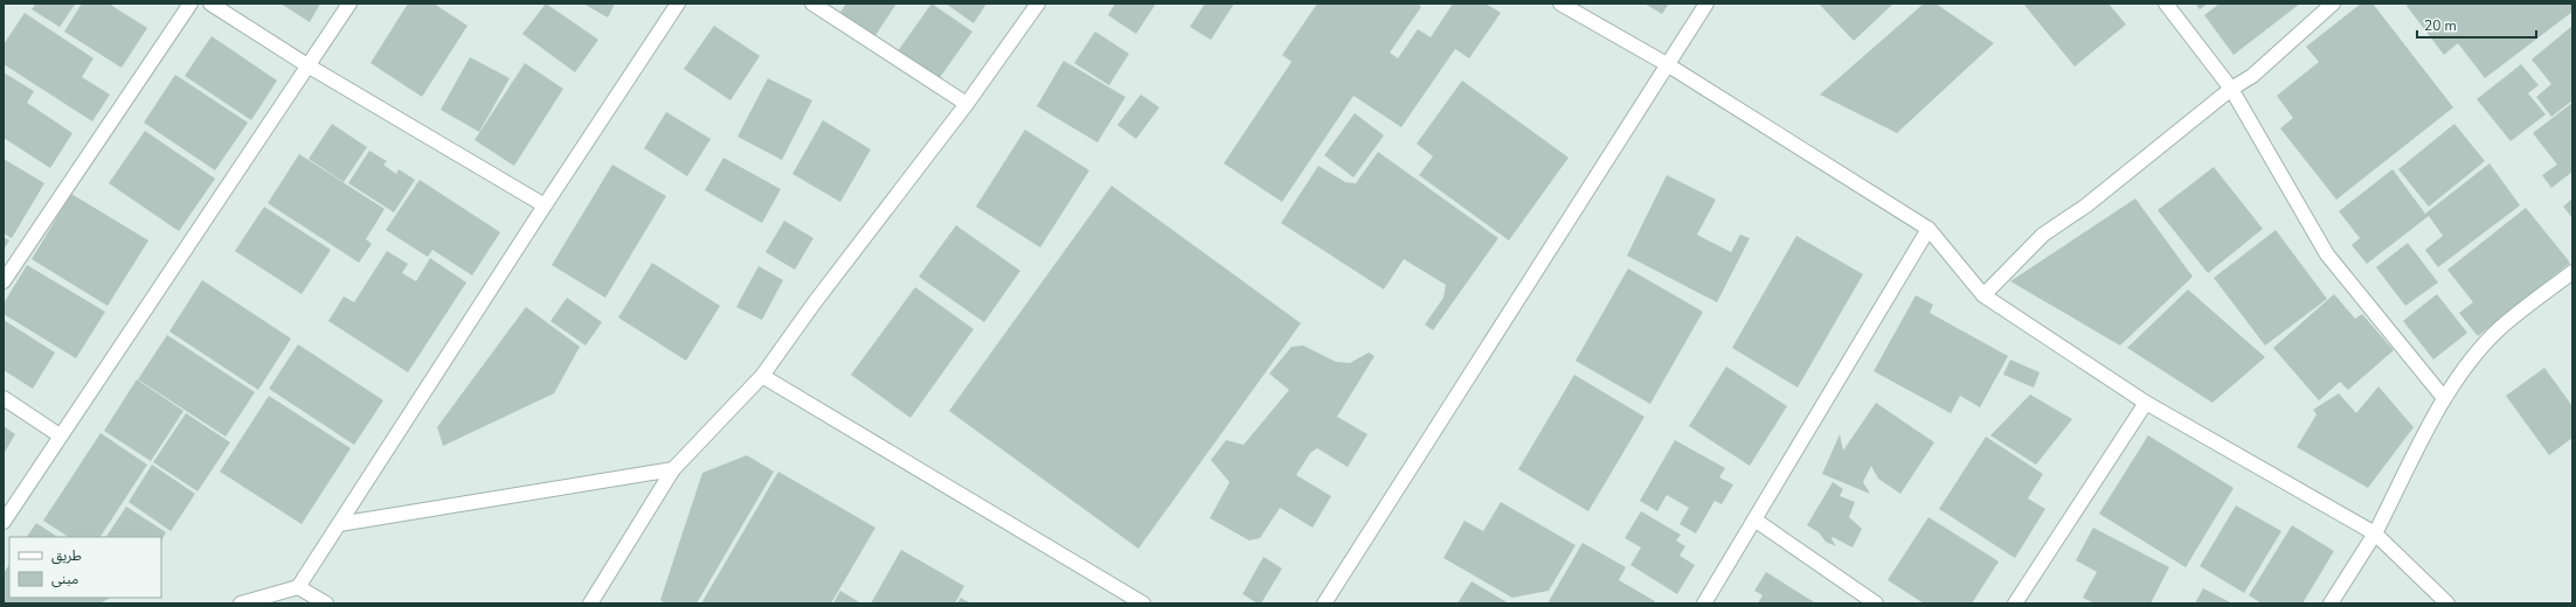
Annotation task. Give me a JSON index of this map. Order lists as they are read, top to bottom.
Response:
{
  "legend": ["طريق", "مبنى"],
  "scale_bar": "20 m"
}
